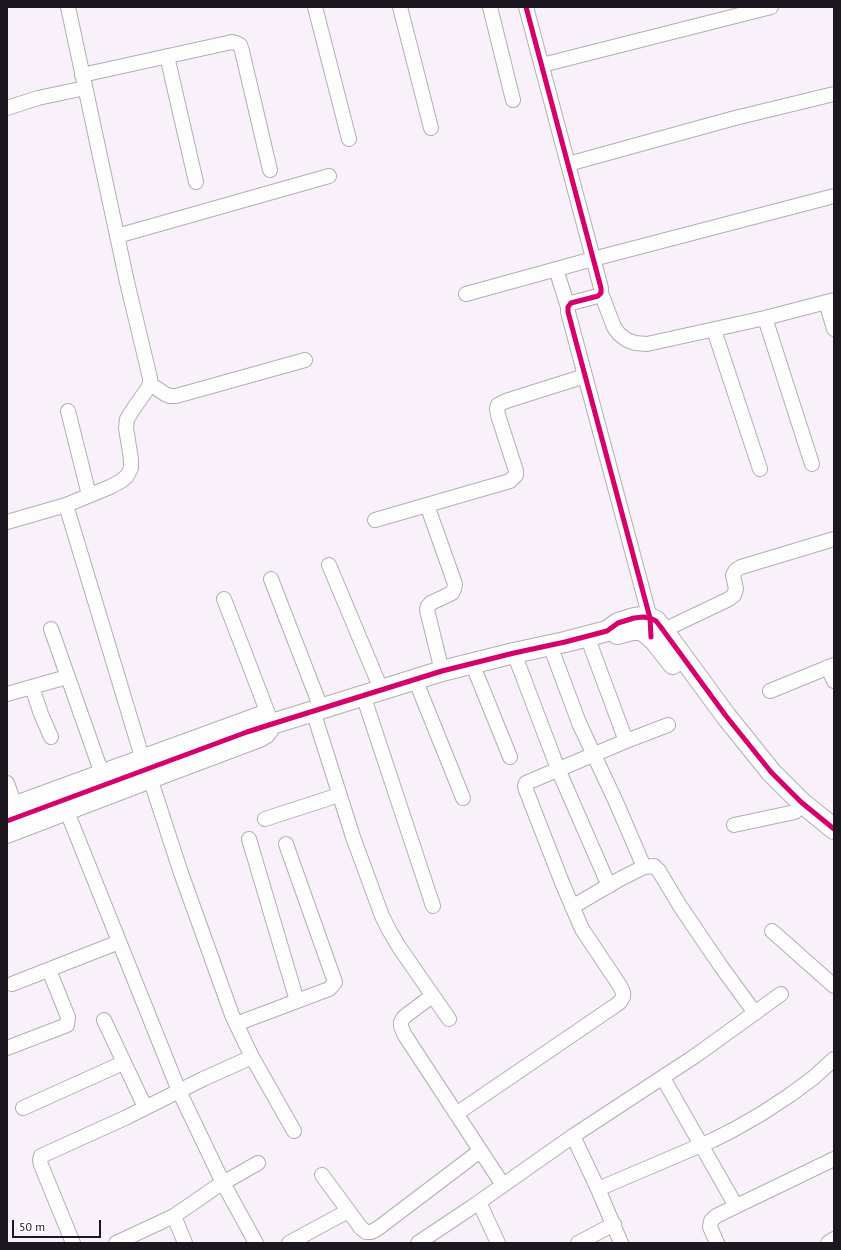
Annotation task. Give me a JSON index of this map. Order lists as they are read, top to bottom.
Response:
{
  "scale_bar": "50 m"
}
